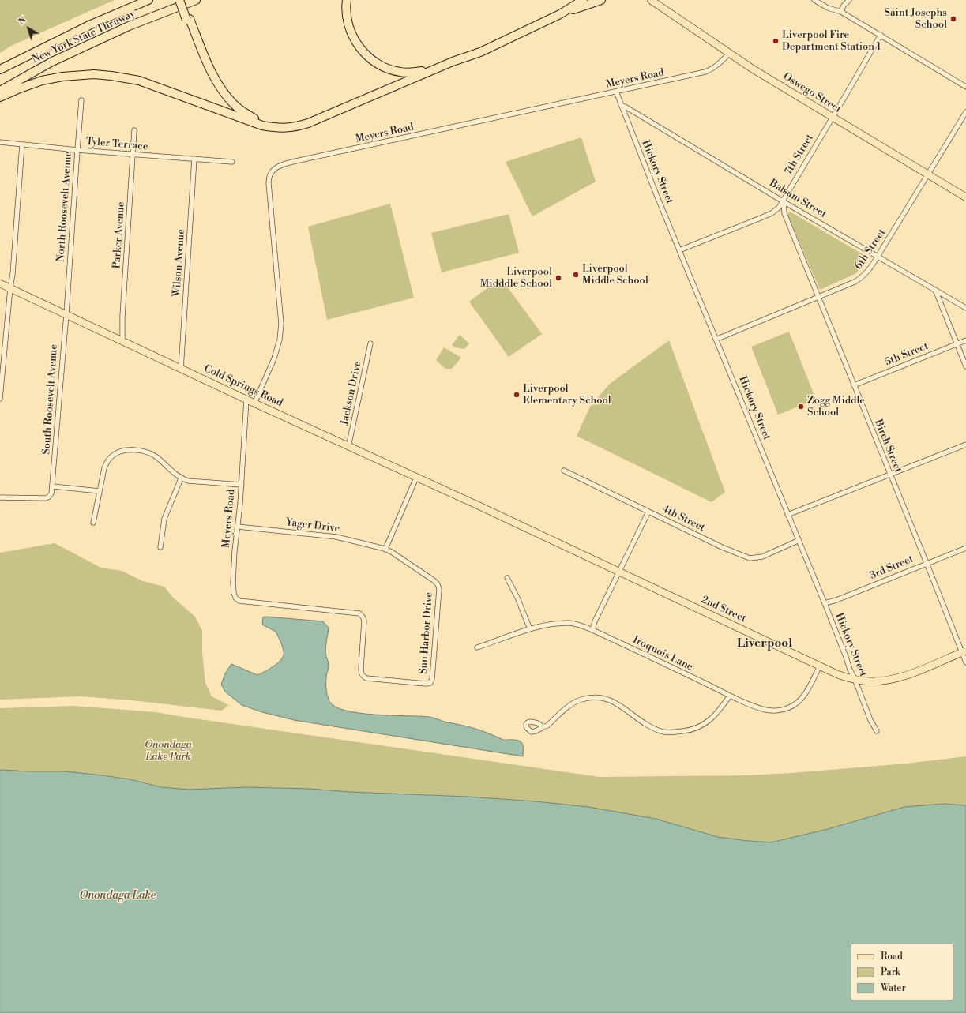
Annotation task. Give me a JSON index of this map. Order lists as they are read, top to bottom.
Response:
{
  "streets": {
    "highway": ["New York State Thruway"],
    "main road": ["Oswego Street", "Cold Springs Road", "2nd Street"],
    "street": [
      "Meyers Road",
      "Tyler Terrace",
      "7th Street",
      "Hickory Street",
      "Balsam Street",
      "North Roosevelt Avenue",
      "Parker Avenue",
      "6th Street",
      "Wilson Avenue",
      "5th Street",
      "Jackson Drive",
      "South Roosevelt Avenue",
      "Birch Street",
      "4th Street",
      "Yager Drive",
      "3rd Street",
      "Sun Harbor Drive",
      "Iroquois Lane"
    ]
  },
  "crossings": [
    ["Meyers Road", "Oswego Street"],
    ["Meyers Road", "Hickory Street"],
    ["Meyers Road", "Cold Springs Road"],
    ["Meyers Road", "Yager Drive"],
    ["Meyers Road", "Sun Harbor Drive"],
    ["Oswego Street", "7th Street"],
    ["Oswego Street", "6th Street"],
    ["Tyler Terrace", "North Roosevelt Avenue"],
    ["Tyler Terrace", "Parker Avenue"],
    ["Tyler Terrace", "Wilson Avenue"],
    ["7th Street", "Hickory Street"],
    ["7th Street", "Balsam Street"],
    ["7th Street", "Birch Street"],
    ["Hickory Street", "Balsam Street"],
    ["Hickory Street", "6th Street"],
    ["Hickory Street", "4th Street"],
    ["Hickory Street", "3rd Street"],
    ["Hickory Street", "2nd Street"],
    ["Balsam Street", "6th Street"],
    ["Balsam Street", "Birch Street"],
    ["North Roosevelt Avenue", "Cold Springs Road"],
    ["North Roosevelt Avenue", "South Roosevelt Avenue"],
    ["Parker Avenue", "Cold Springs Road"],
    ["6th Street", "Birch Street"],
    ["Wilson Avenue", "Cold Springs Road"],
    ["5th Street", "Birch Street"],
    ["Cold Springs Road", "Jackson Drive"],
    ["Cold Springs Road", "South Roosevelt Avenue"],
    ["Cold Springs Road", "2nd Street"],
    ["Birch Street", "3rd Street"],
    ["Birch Street", "2nd Street"],
    ["Yager Drive", "Sun Harbor Drive"],
    ["2nd Street", "Iroquois Lane"]
  ],
  "districts": ["Liverpool"],
  "water": ["Onondaga Lake"],
  "parks": ["Onondaga Lake Park"],
  "places": [
    "Saint Josephs School",
    "Liverpool Fire Department Station 1",
    "Liverpool Middle School",
    "Liverpool Midddle School",
    "Liverpool Elementary School",
    "Zogg Middle School"
  ],
  "legend": ["Road", "Park", "Water"],
  "north": "top left"
}
